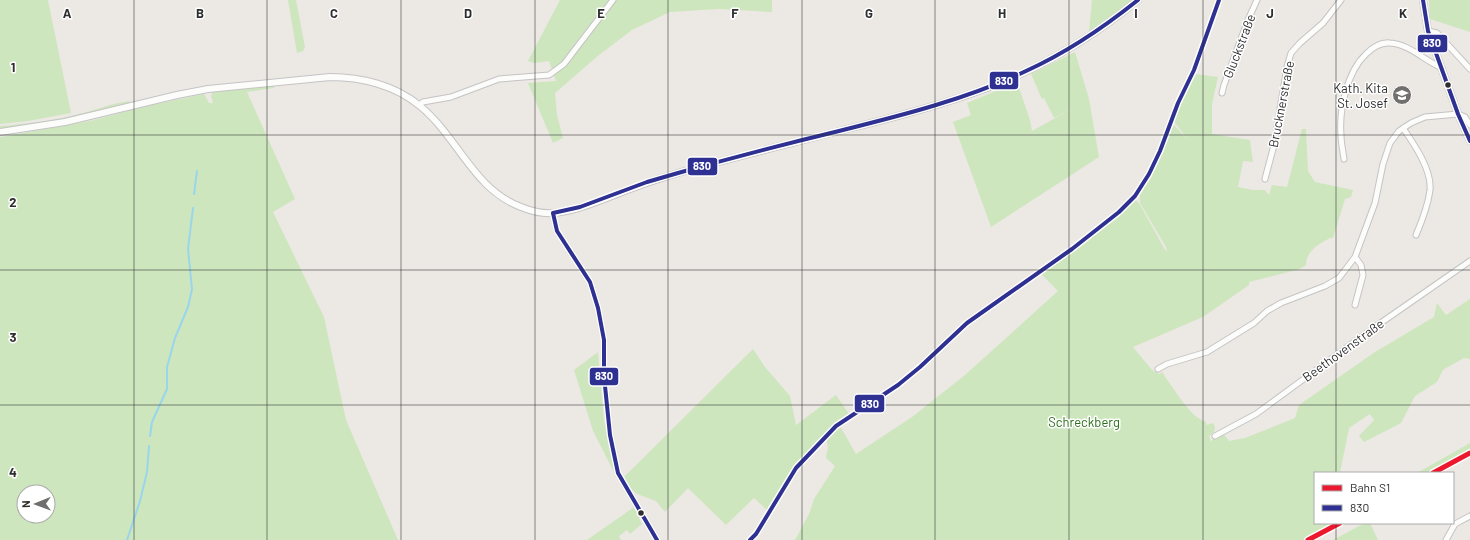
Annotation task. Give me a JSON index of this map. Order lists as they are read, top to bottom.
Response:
{
  "streets": {
    "street": ["Gluckstraße", "Brucknerstraße", "Beethovenstraße"]
  },
  "parks": ["Schreckberg"],
  "places": {
    "school or university": ["Kath. Kita St. Josef"]
  },
  "lines": ["transit line 830", "rail line S1"],
  "legend": ["Bahn S1", "830"],
  "north": "left",
  "grid": {
    "columns": [
      "A",
      "B",
      "C",
      "D",
      "E",
      "F",
      "G",
      "H",
      "I",
      "J",
      "K"
    ],
    "rows": [
      "1",
      "2",
      "3",
      "4"
    ]
  }
}
